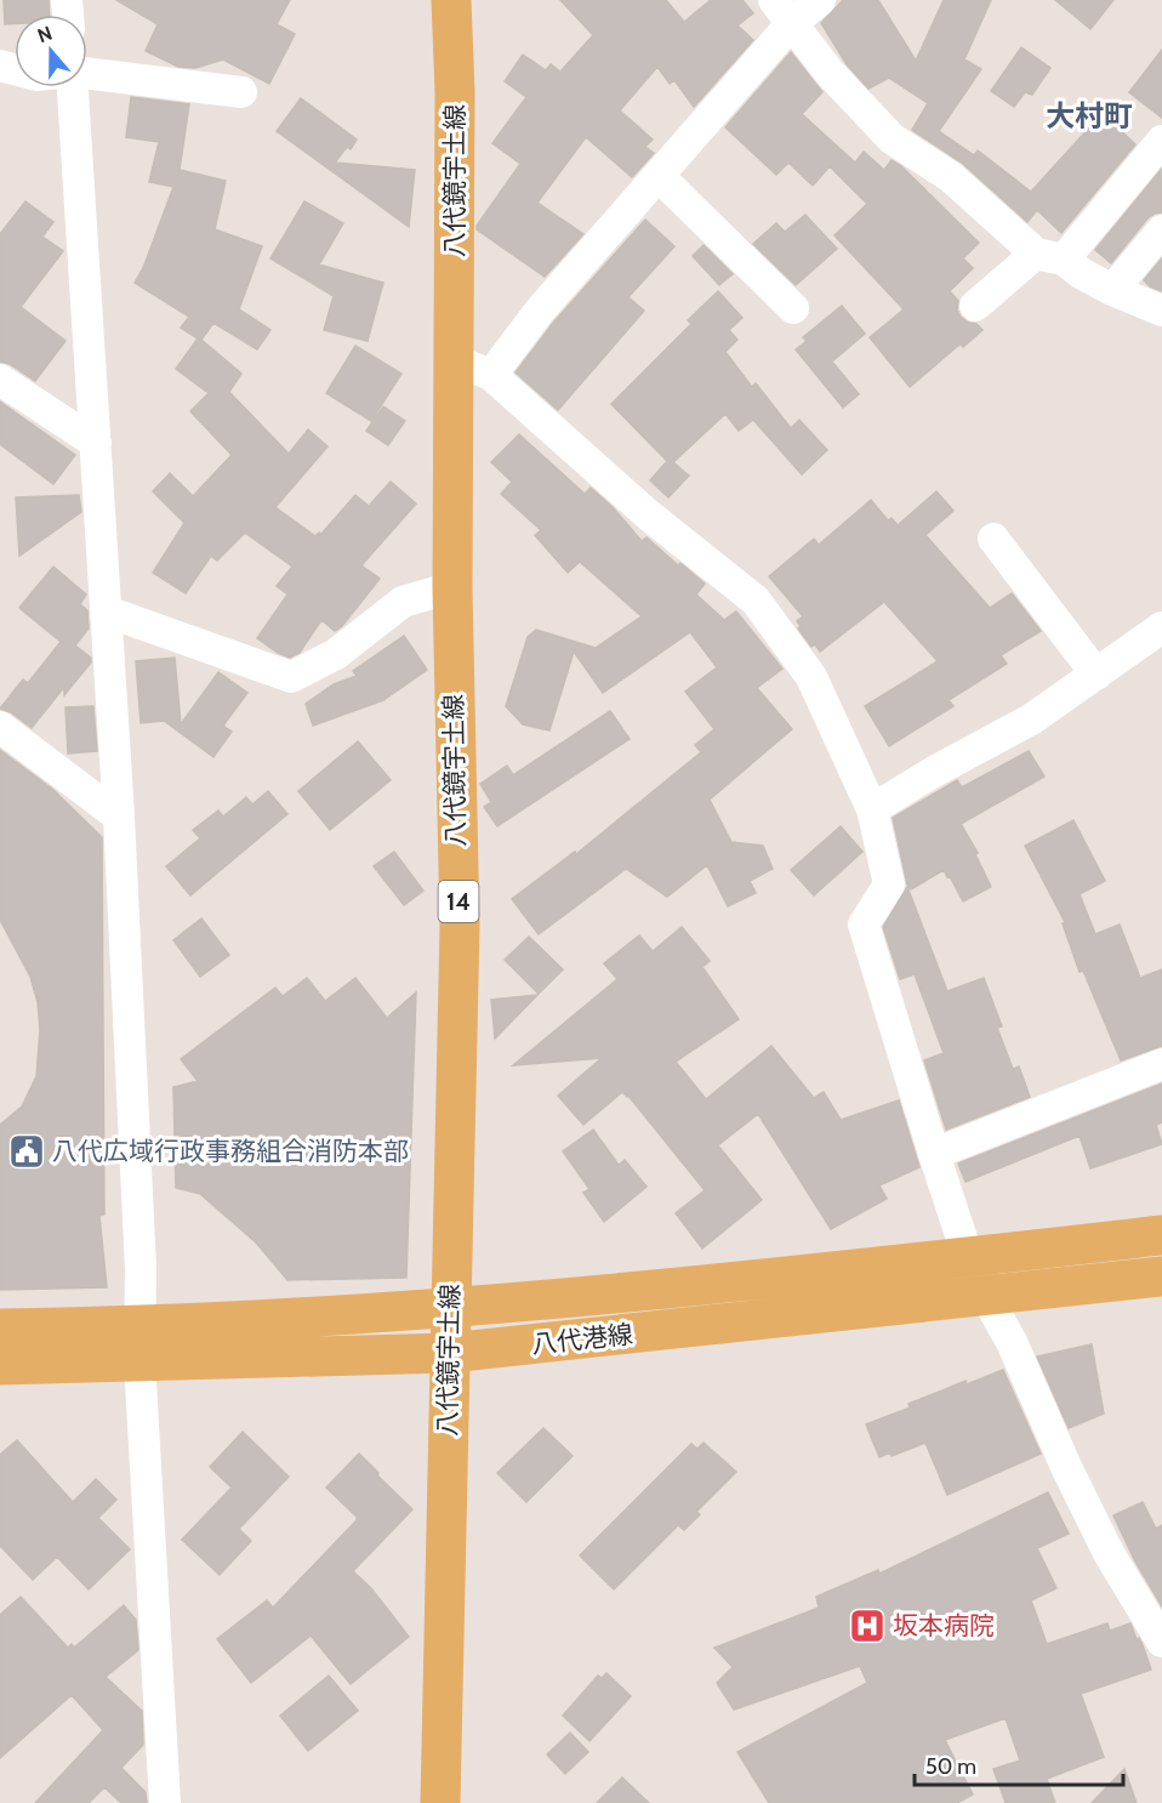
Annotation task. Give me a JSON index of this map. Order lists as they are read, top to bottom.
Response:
{
  "streets": {
    "main road": ["八代鏡宇土線", "14", "八代港線"]
  },
  "crossings": [
    ["八代鏡宇土線", "八代港線"]
  ],
  "districts": ["大村町"],
  "places": {
    "public building": ["八代広域行政事務組合消防本部"],
    "hospital": ["坂本病院"]
  },
  "scale_bar": "50 m",
  "north": "top"
}
